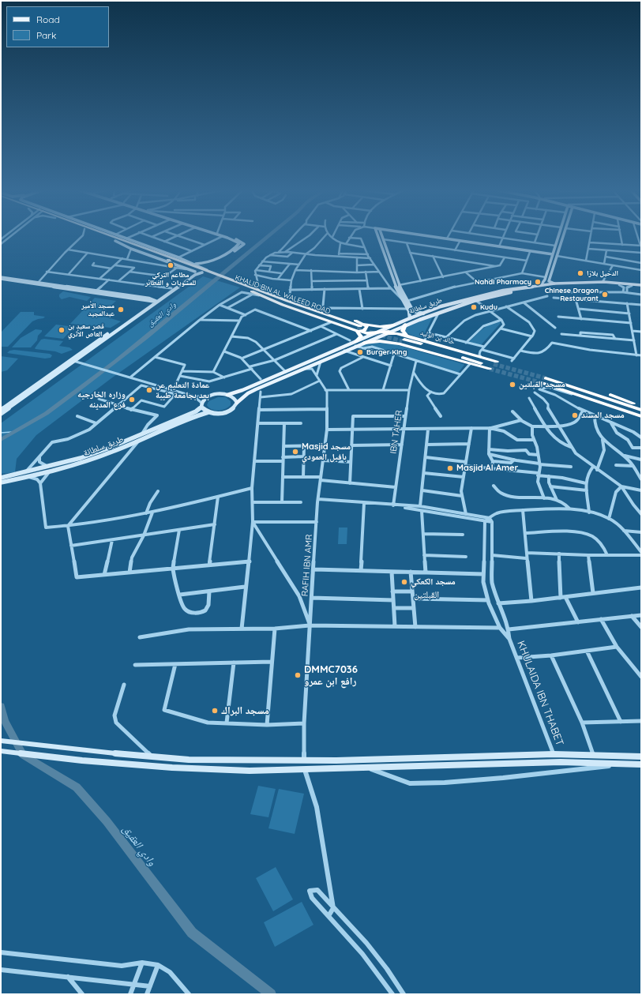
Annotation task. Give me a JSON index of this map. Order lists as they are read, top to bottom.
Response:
{
  "streets": {
    "highway": ["KHALID BIN AL WALEED ROAD", "خالد بن الوليد"],
    "main road": ["طريق سلطانة"],
    "street": ["IBN TAHER", "RAFIH IBN AMR", "KHULAIDA IBN THABET"]
  },
  "crossings": [
    ["KHALID BIN AL WALEED ROAD", "خالد بن الوليد"],
    ["طريق سلطانة", "خالد بن الوليد"]
  ],
  "districts": ["القبلتين"],
  "water": ["وادي العقيق"],
  "places": [
    "مطاعم التركي للمشويات و الفطائر",
    "الدخیل بلازا",
    "Nahdi Pharmacy",
    "Chinese Dragon Restaurant",
    "Kudu",
    "مسجد الأمير عبدالمجيد",
    "قصر سعيد بن العاص الأثري",
    "Burger King",
    "مسجد القبلتين",
    "عمادة التعليم عن بعد بجامعة طيبة",
    "وزاره الخارجيه فرع المدينه",
    "مسجد المسند",
    "Masjid مسجد بافيل العمودي",
    "Masjid Al Amer",
    "مسجد الكعكي",
    "DMMC7036 رافع ابن عمرو",
    "مسجد البراك"
  ],
  "legend": ["Road", "Park"]
}
